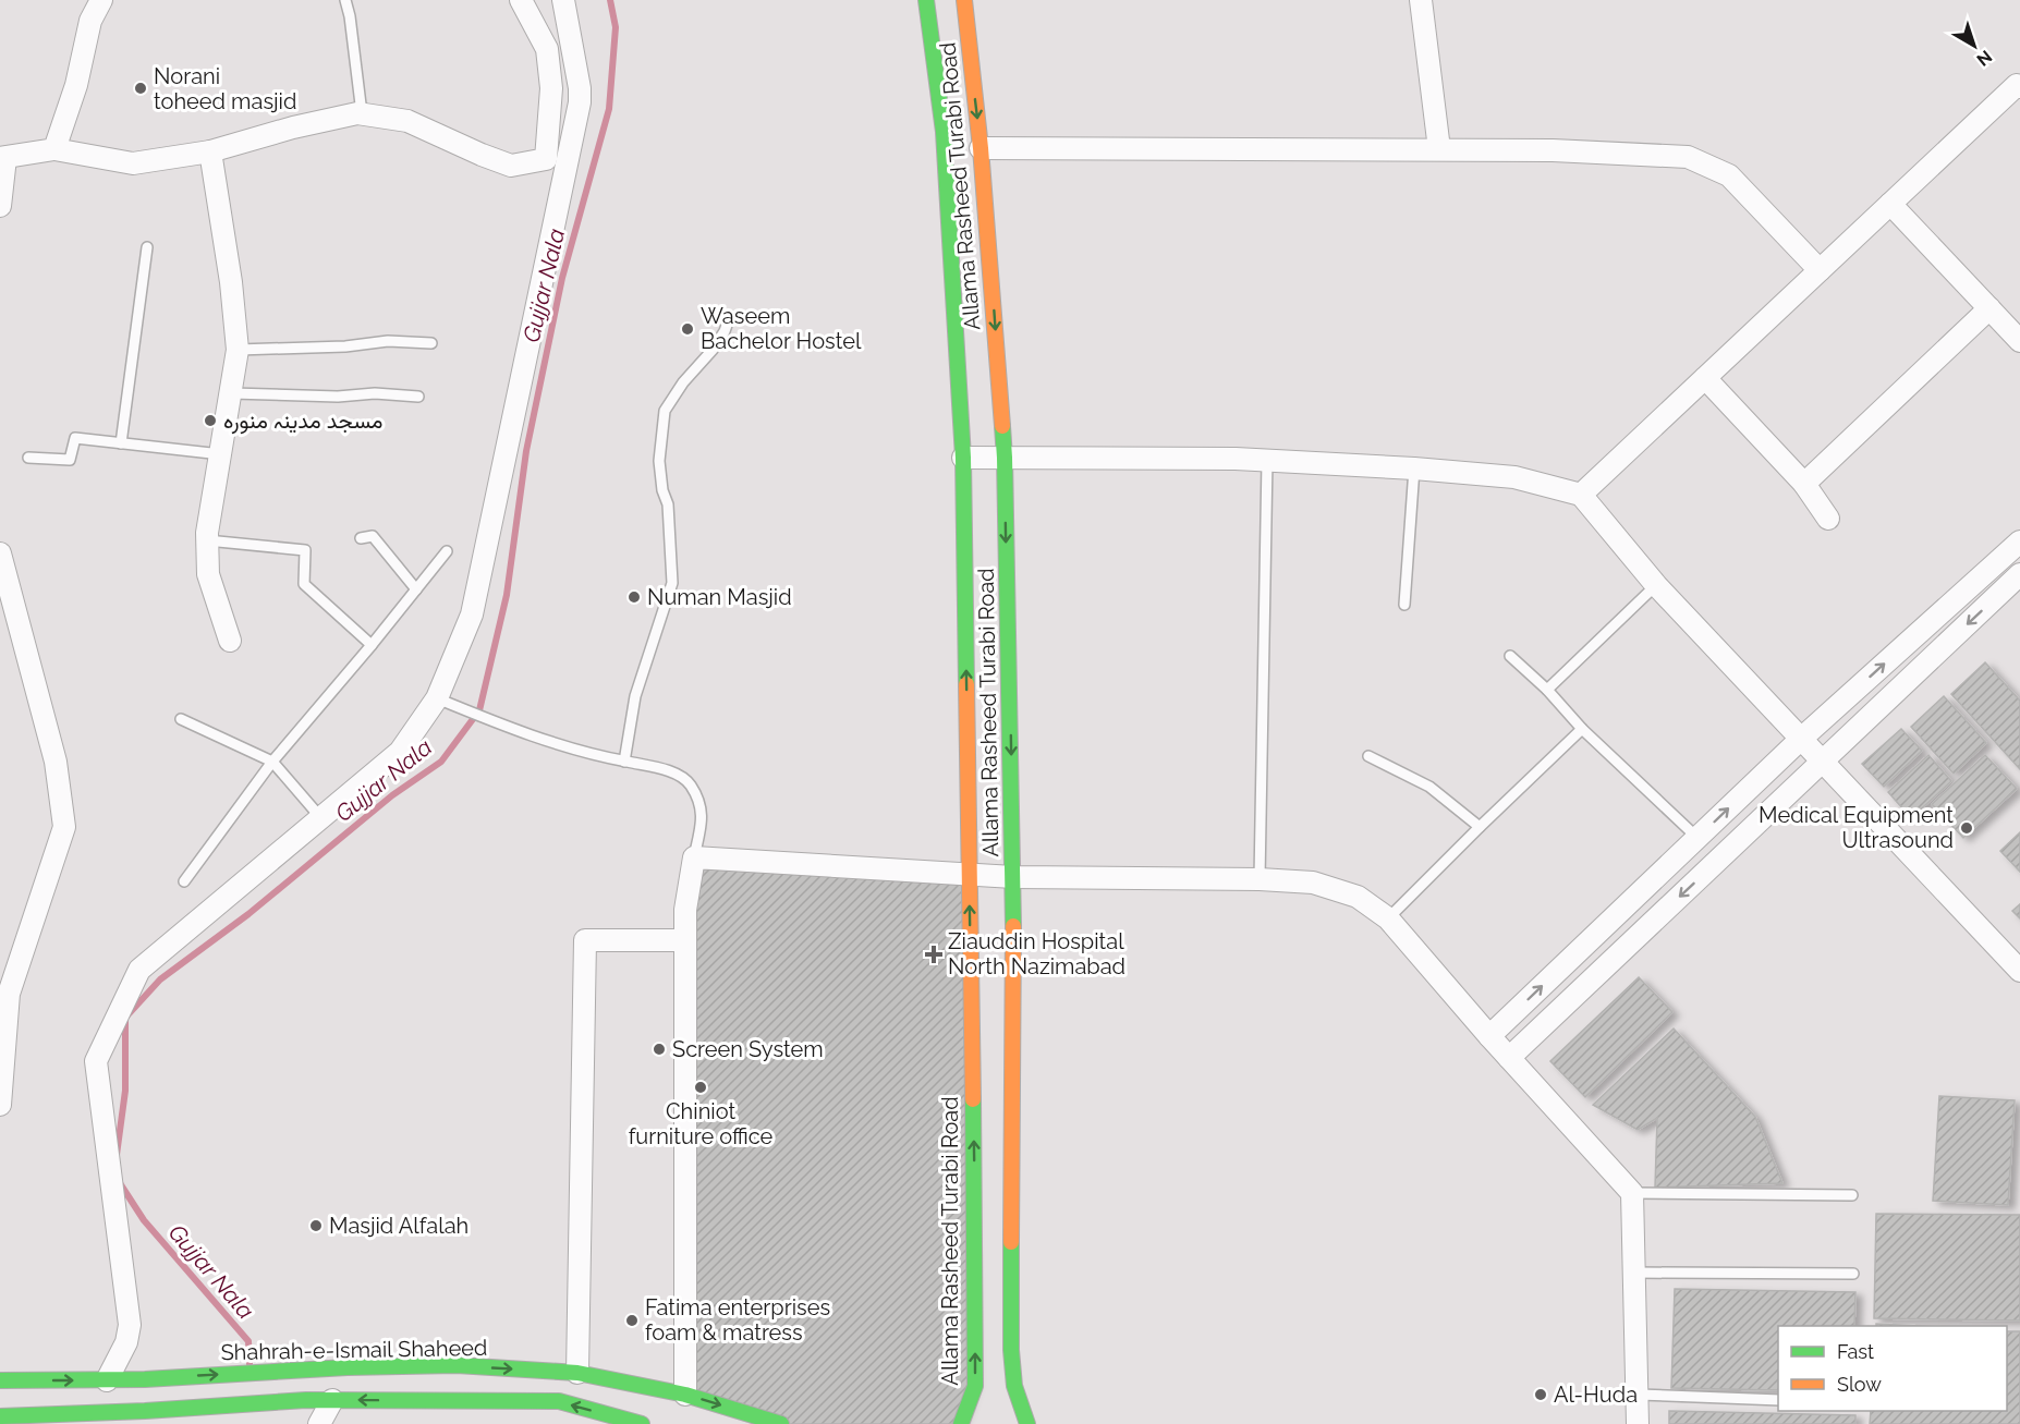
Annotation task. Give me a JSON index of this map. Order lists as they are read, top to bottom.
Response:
{
  "streets": {
    "main road": ["Allama Rasheed Turabi Road", "Shahrah-e-Ismail Shaheed"]
  },
  "water": ["Gujjar Nala"],
  "places": {
    "other": [
      "Norani toheed masjid",
      "Waseem Bachelor Hostel",
      "مسجد مدینہ منورہ",
      "Numan Masjid",
      "Medical Equipment Ultrasound",
      "Screen System",
      "Chiniot furniture office",
      "Masjid Alfalah",
      "Fatima enterprises foam & matress",
      "Al-Huda"
    ],
    "health": ["Ziauddin Hospital North Nazimabad"]
  },
  "legend": ["Fast", "Slow"],
  "north": "bottom right"
}
